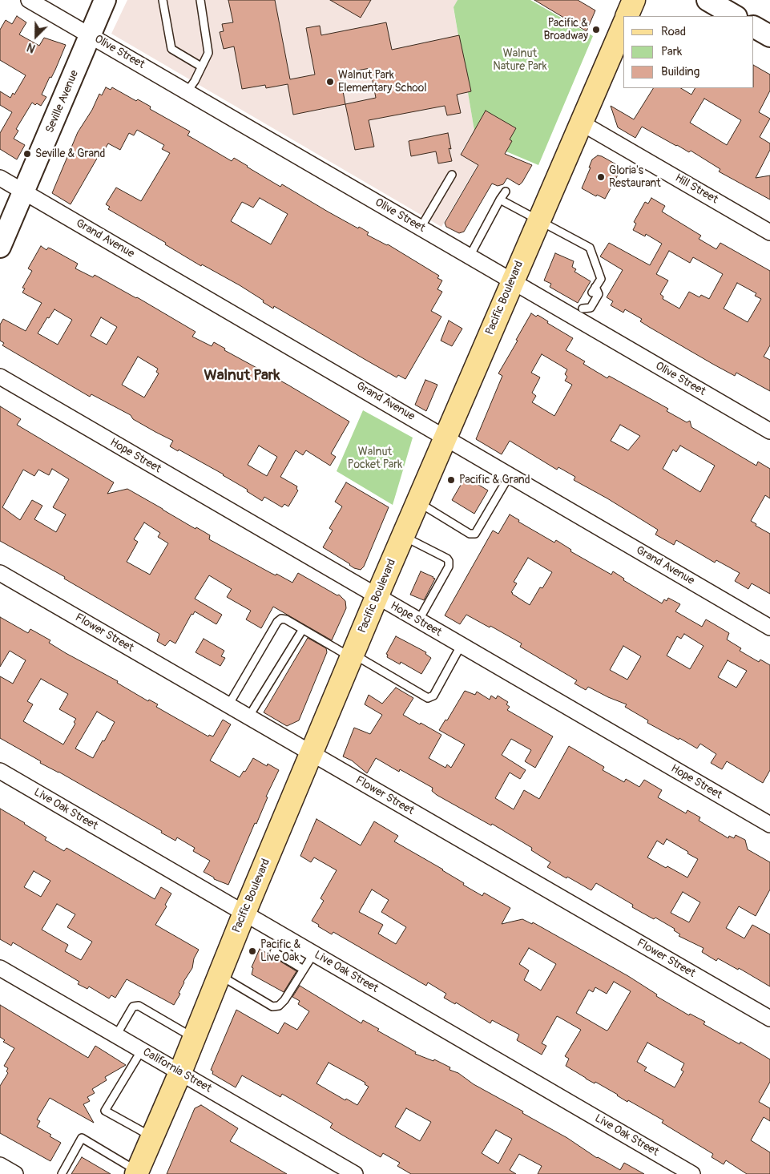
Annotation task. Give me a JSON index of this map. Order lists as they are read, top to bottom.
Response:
{
  "streets": {
    "main road": ["Pacific Boulevard"],
    "street": [
      "Olive Street",
      "Seville Avenue",
      "Hill Street",
      "Grand Avenue",
      "Hope Street",
      "Flower Street",
      "Live Oak Street",
      "California Street"
    ]
  },
  "crossings": [
    ["Olive Street", "Seville Avenue"],
    ["Olive Street", "Pacific Boulevard"],
    ["Seville Avenue", "Grand Avenue"],
    ["Hill Street", "Pacific Boulevard"],
    ["Grand Avenue", "Pacific Boulevard"],
    ["Pacific Boulevard", "Hope Street"],
    ["Pacific Boulevard", "Flower Street"],
    ["Pacific Boulevard", "Live Oak Street"],
    ["Pacific Boulevard", "California Street"]
  ],
  "districts": ["Walnut Park"],
  "parks": ["Walnut Nature Park", "Walnut Pocket Park"],
  "places": [
    "Pacific & Broadway",
    "Walnut Park Elementary School",
    "Seville & Grand",
    "Gloria's Restaurant",
    "Pacific & Grand",
    "Pacific & Live Oak"
  ],
  "legend": ["Road", "Park", "Building"],
  "north": "bottom left"
}
